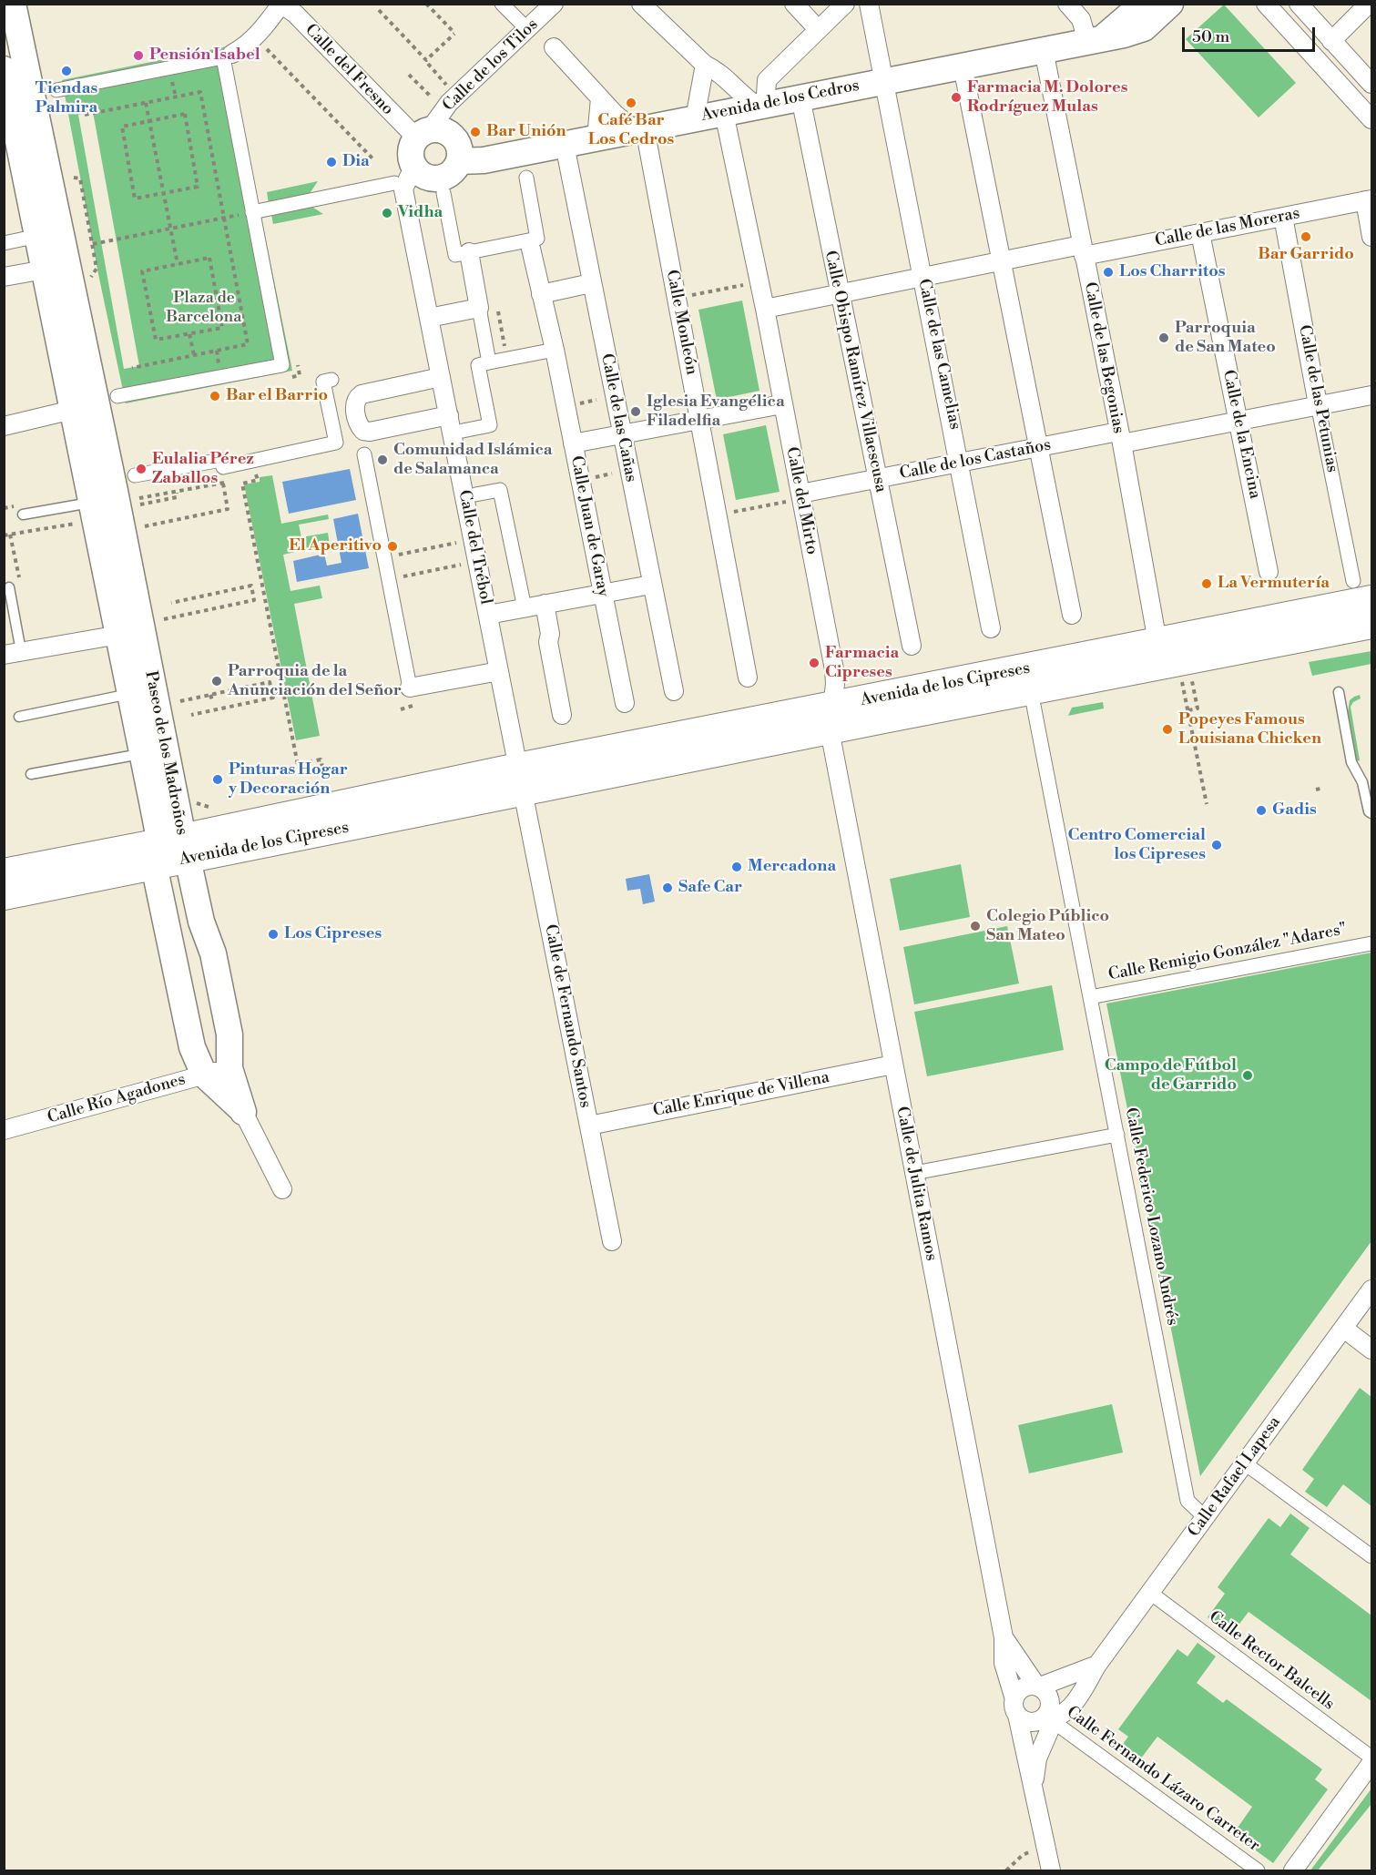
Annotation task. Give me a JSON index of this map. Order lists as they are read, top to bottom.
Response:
{
  "streets": {
    "main road": ["Avenida de los Cedros", "Avenida de los Cipreses", "Paseo de los Madroños"],
    "street": [
      "Calle de los Tilos",
      "Calle del Fresno",
      "Calle de las Moreras",
      "Calle Monleón",
      "Calle de las Camelias",
      "Calle de las Begonias",
      "Calle Obispo Ramírez Villaescusa",
      "Calle de las Petunias",
      "Calle de las Cañas",
      "Calle de la Encina",
      "Calle de los Castaños",
      "Calle del Mirto",
      "Calle Juan de Garay",
      "Calle del Trébol",
      "Calle Remigio González \"Adares\"",
      "Calle de Fernando Santos",
      "Calle Enrique de Villena",
      "Calle Río Agadones",
      "Calle de Julita Ramos",
      "Calle Federico Lozano Andrés",
      "Calle Rafael Lapesa",
      "Calle Rector Balcells",
      "Calle Fernando Lázaro Carreter"
    ]
  },
  "crossings": [
    ["Calle de los Tilos", "Calle del Fresno"],
    ["Calle de los Tilos", "Avenida de los Cedros"],
    ["Calle de los Tilos", "Calle del Trébol"],
    ["Calle del Fresno", "Avenida de los Cedros"],
    ["Calle del Fresno", "Calle del Trébol"],
    ["Avenida de los Cedros", "Calle Monleón"],
    ["Avenida de los Cedros", "Calle de las Camelias"],
    ["Avenida de los Cedros", "Calle de las Begonias"],
    ["Avenida de los Cedros", "Calle Obispo Ramírez Villaescusa"],
    ["Avenida de los Cedros", "Calle de las Cañas"],
    ["Avenida de los Cedros", "Calle del Mirto"],
    ["Avenida de los Cedros", "Calle del Trébol"],
    ["Calle de las Moreras", "Calle de las Camelias"],
    ["Calle de las Moreras", "Calle de las Begonias"],
    ["Calle de las Moreras", "Calle Obispo Ramírez Villaescusa"],
    ["Calle de las Moreras", "Calle de las Petunias"],
    ["Calle de las Moreras", "Calle de la Encina"],
    ["Calle de las Moreras", "Calle del Mirto"],
    ["Calle de las Camelias", "Calle de los Castaños"],
    ["Calle de las Begonias", "Calle de los Castaños"],
    ["Calle de las Begonias", "Avenida de los Cipreses"],
    ["Calle Obispo Ramírez Villaescusa", "Calle de los Castaños"],
    ["Calle de las Petunias", "Calle de los Castaños"],
    ["Calle de las Petunias", "Avenida de los Cipreses"],
    ["Calle de la Encina", "Calle de los Castaños"],
    ["Calle de los Castaños", "Calle del Mirto"],
    ["Calle del Mirto", "Avenida de los Cipreses"],
    ["Calle del Mirto", "Calle de Julita Ramos"],
    ["Calle del Trébol", "Avenida de los Cipreses"],
    ["Calle del Trébol", "Calle de Fernando Santos"],
    ["Avenida de los Cipreses", "Paseo de los Madroños"],
    ["Avenida de los Cipreses", "Calle de Fernando Santos"],
    ["Avenida de los Cipreses", "Calle de Julita Ramos"],
    ["Avenida de los Cipreses", "Calle Federico Lozano Andrés"],
    ["Paseo de los Madroños", "Calle Río Agadones"],
    ["Calle Remigio González \"Adares\"", "Calle Federico Lozano Andrés"],
    ["Calle de Fernando Santos", "Calle Enrique de Villena"],
    ["Calle Enrique de Villena", "Calle de Julita Ramos"],
    ["Calle de Julita Ramos", "Calle Rafael Lapesa"],
    ["Calle de Julita Ramos", "Calle Fernando Lázaro Carreter"],
    ["Calle Federico Lozano Andrés", "Calle Rafael Lapesa"],
    ["Calle Rafael Lapesa", "Calle Rector Balcells"],
    ["Calle Rafael Lapesa", "Calle Fernando Lázaro Carreter"]
  ],
  "parks": ["Plaza de Barcelona"],
  "places": [
    "Pensión Isabel",
    "Tiendas Palmira",
    "Farmacia M. Dolores Rodríguez Mulas",
    "Café Bar Los Cedros",
    "Bar Unión",
    "Dia",
    "Vidha",
    "Bar Garrido",
    "Los Charritos",
    "Parroquia de San Mateo",
    "Bar el Barrio",
    "Iglesia Evangélica Filadelfia",
    "Comunidad Islámica de Salamanca",
    "Eulalia Pérez Zaballos",
    "El Aperitivo",
    "La Vermutería",
    "Farmacia Cipreses",
    "Parroquia de la Anunciación del Señor",
    "Popeyes Famous Louisiana Chicken",
    "Pinturas Hogar y Decoración",
    "Gadis",
    "Centro Comercial los Cipreses",
    "Mercadona",
    "Safe Car",
    "Colegio Público San Mateo",
    "Los Cipreses",
    "Campo de Fútbol de Garrido"
  ],
  "scale_bar": "50 m"
}
